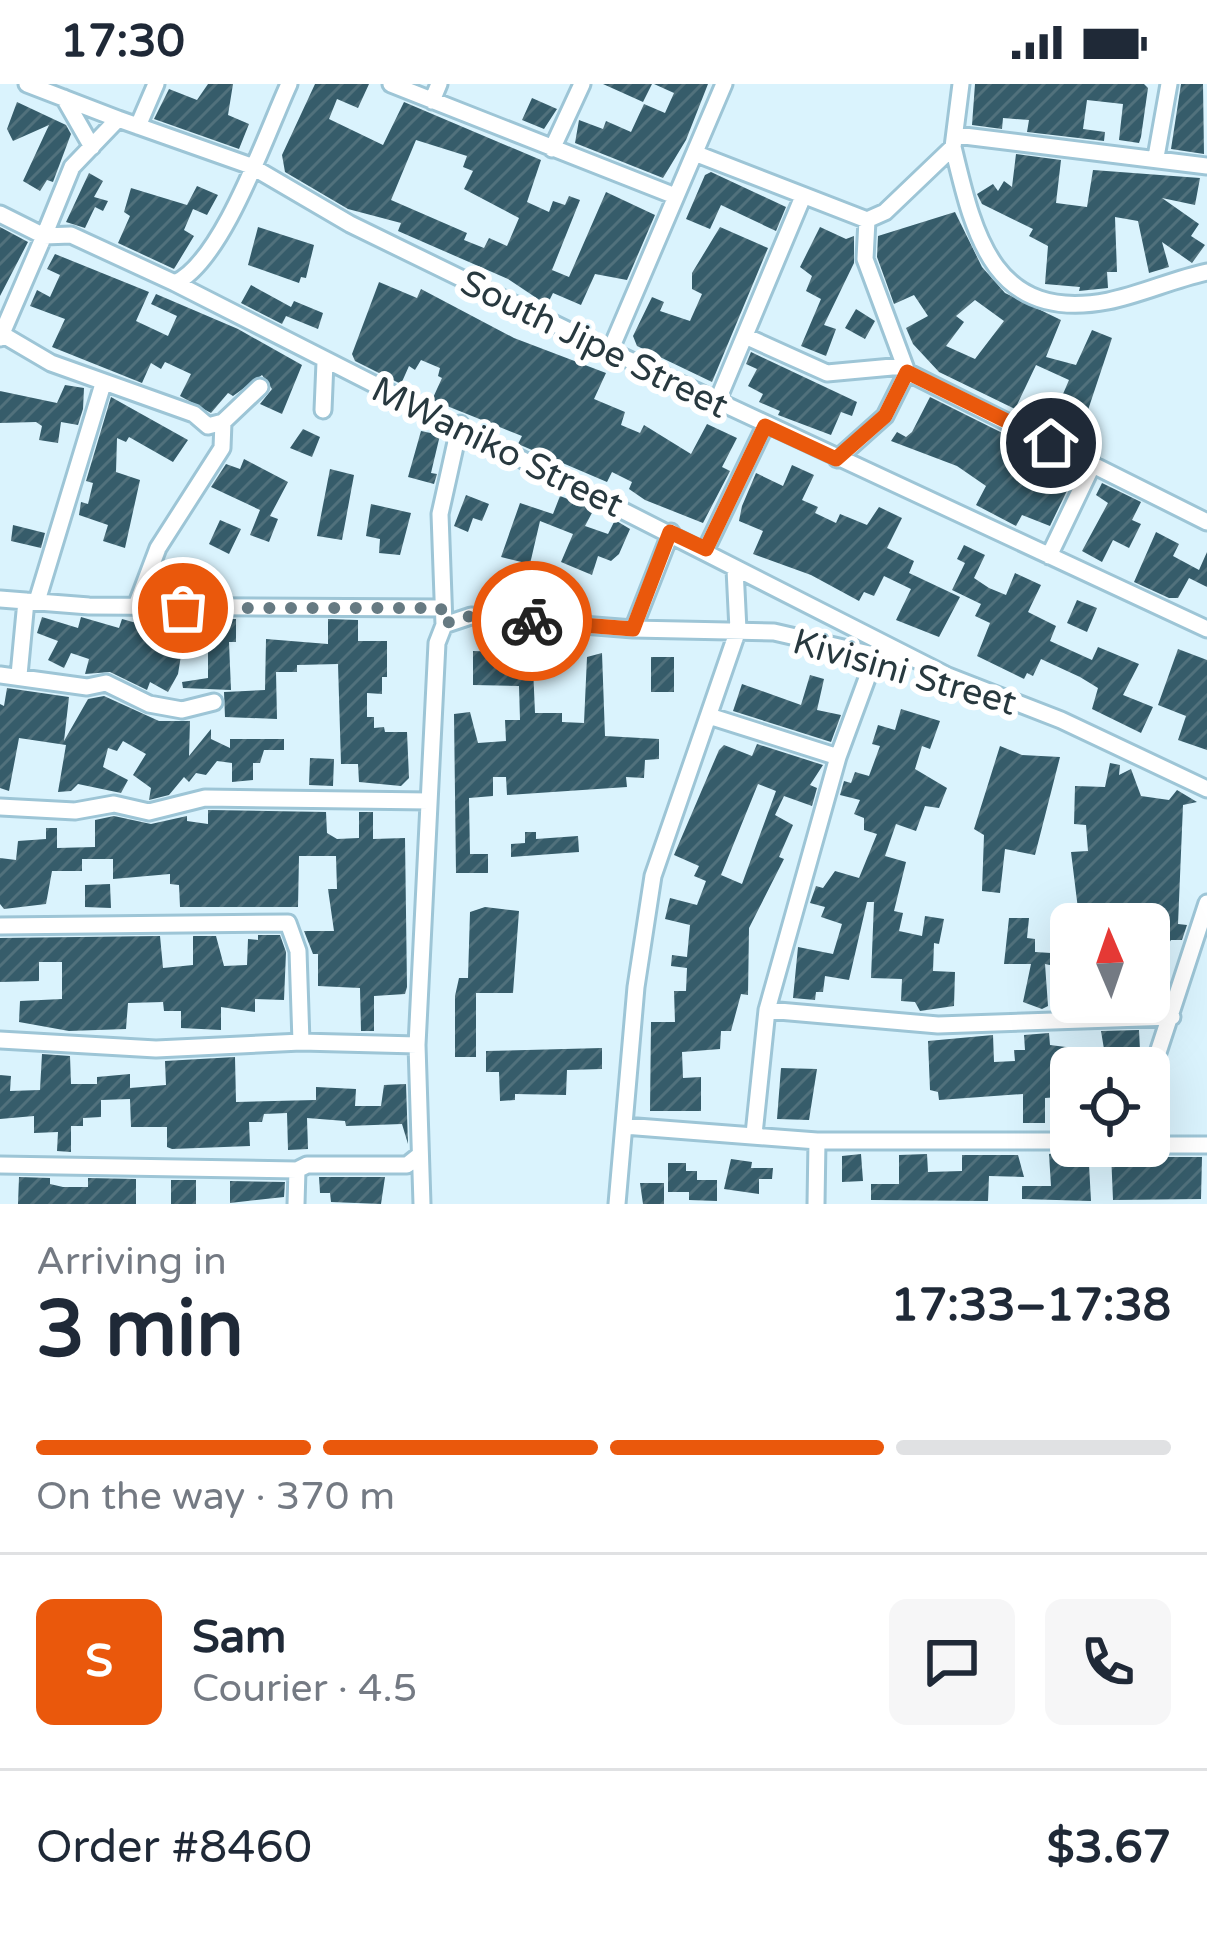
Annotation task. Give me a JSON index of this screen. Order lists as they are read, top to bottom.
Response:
{
  "streets": {
    "street": ["South Jipe Street", "MWaniko Street", "Kivisini Street"]
  },
  "crossings": [
    ["MWaniko Street", "Kivisini Street"]
  ],
  "north": "top",
  "page": {
    "status": "17:30",
    "heading": ["3 min", "Arriving in", "17:33–17:38"],
    "panel": [
      "Sam",
      "Courier · 4.5",
      "Order #8460",
      "$3.67"
    ],
    "bar": "On the way · 370 m",
    "round": "S"
  }
}
